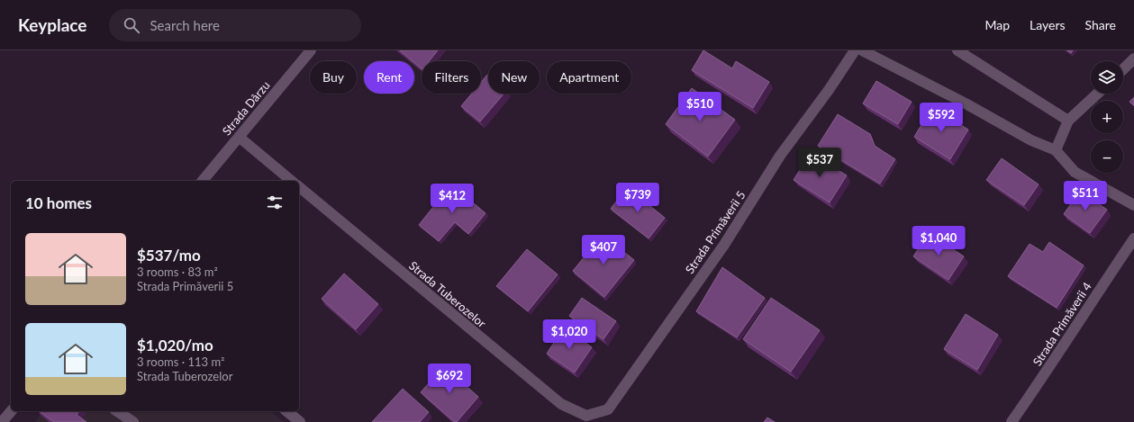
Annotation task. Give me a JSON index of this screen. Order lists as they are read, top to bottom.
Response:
{
  "streets": {
    "street": [
      "Strada Dârzu",
      "Strada Primăverii 5",
      "Strada Tuberozelor",
      "Strada Primăverii 4"
    ]
  },
  "crossings": [
    ["Strada Primăverii 5", "Strada Tuberozelor"]
  ],
  "page": {
    "header": "Keyplace",
    "search": "Search here",
    "nav": ["Map", "Layers", "Share"],
    "map_buttons": ["+", "−"],
    "chip": [
      "Buy",
      "Rent",
      "Filters",
      "New",
      "Apartment"
    ],
    "price": [
      "$510",
      "$592",
      "$537",
      "$511",
      "$739",
      "$412",
      "$1,040",
      "$407",
      "$1,020",
      "$692"
    ],
    "heading": "10 homes",
    "list": [
      {
        "name": "$537/mo",
        "note": "3 rooms · 83 m² · Strada Primăverii 5"
      },
      {
        "name": "$1,020/mo",
        "note": "3 rooms · 113 m² · Strada Tuberozelor"
      }
    ]
  }
}
